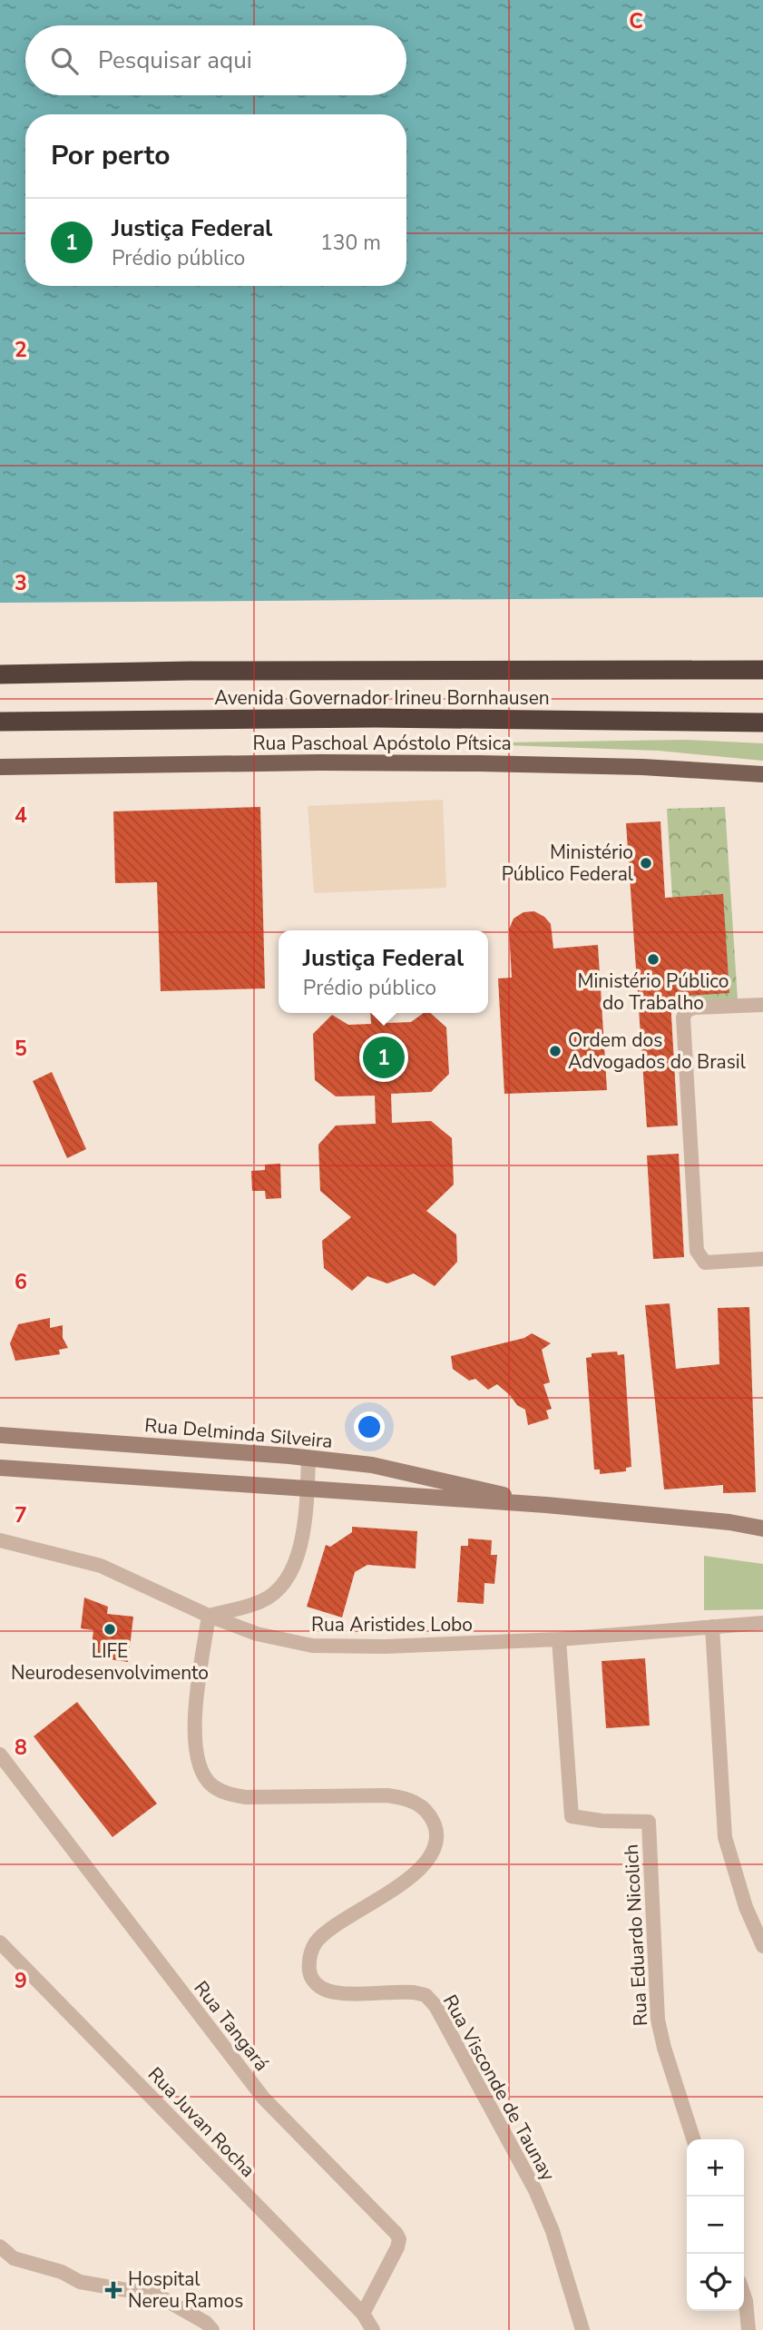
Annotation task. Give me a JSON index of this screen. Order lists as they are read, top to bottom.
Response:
{
  "streets": {
    "highway": ["Avenida Governador Irineu Bornhausen"],
    "main road": ["Rua Paschoal Apóstolo Pítsica", "Rua Delminda Silveira"],
    "street": [
      "Rua Aristides Lobo",
      "Rua Eduardo Nicolich",
      "Rua Tangará",
      "Rua Visconde de Taunay",
      "Rua Juvan Rocha"
    ]
  },
  "crossings": [
    ["Rua Aristides Lobo", "Rua Eduardo Nicolich"],
    ["Rua Aristides Lobo", "Rua Visconde de Taunay"],
    ["Rua Tangará", "Rua Juvan Rocha"]
  ],
  "places": {
    "other": [
      "Ministério Público Federal",
      "Ministério Público do Trabalho",
      "Ordem dos Advogados do Brasil",
      "LIFE Neurodesenvolvimento"
    ],
    "health": ["Hospital Nereu Ramos"]
  },
  "page": {
    "search": "Pesquisar aqui",
    "heading": "Por perto",
    "list": [
      {
        "mark": "1",
        "name": "Justiça Federal",
        "note": "Prédio público",
        "value": "130 m"
      }
    ],
    "popup": ["Justiça Federal", "Prédio público"],
    "pins": "1",
    "map_buttons": ["+", "−"]
  },
  "grid": {
    "columns": ["C"],
    "rows": [
      "2",
      "3",
      "4",
      "5",
      "6",
      "7",
      "8",
      "9"
    ]
  }
}
